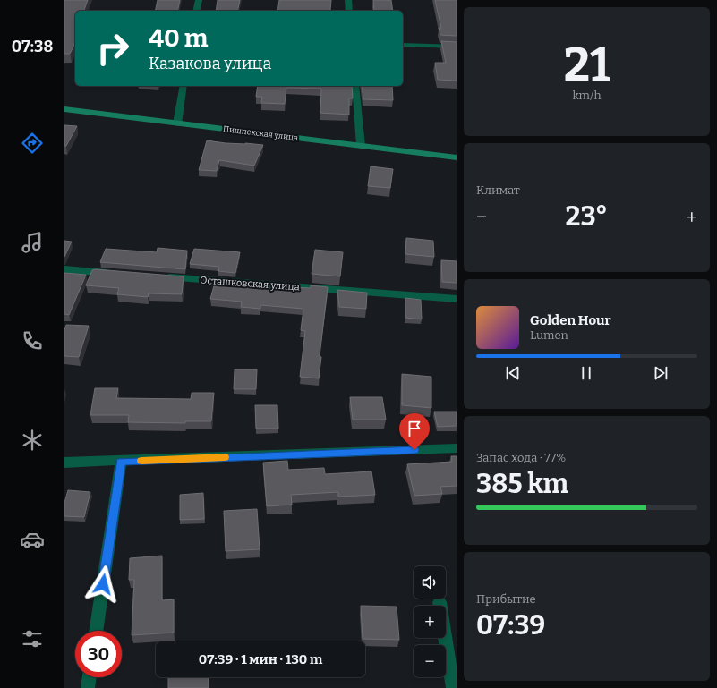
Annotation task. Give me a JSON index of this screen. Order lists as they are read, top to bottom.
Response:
{
  "streets": {
    "street": ["Пишпекская улица", "Осташковская улица"]
  },
  "page": {
    "tabs": "07:38",
    "tile": [
      ["21", "km/h"],
      "Климат",
      ["Запас хода · 77%", "385 km"],
      ["Прибытие", "07:39"]
    ],
    "turn": ["40 m", "Казакова улица"],
    "heat": ["−", "23°", "+"],
    "song": ["Golden Hour", "Lumen"],
    "map_buttons": ["+", "−"],
    "limit": "30",
    "trip": "07:39 · 1 мин · 130 m"
  }
}
